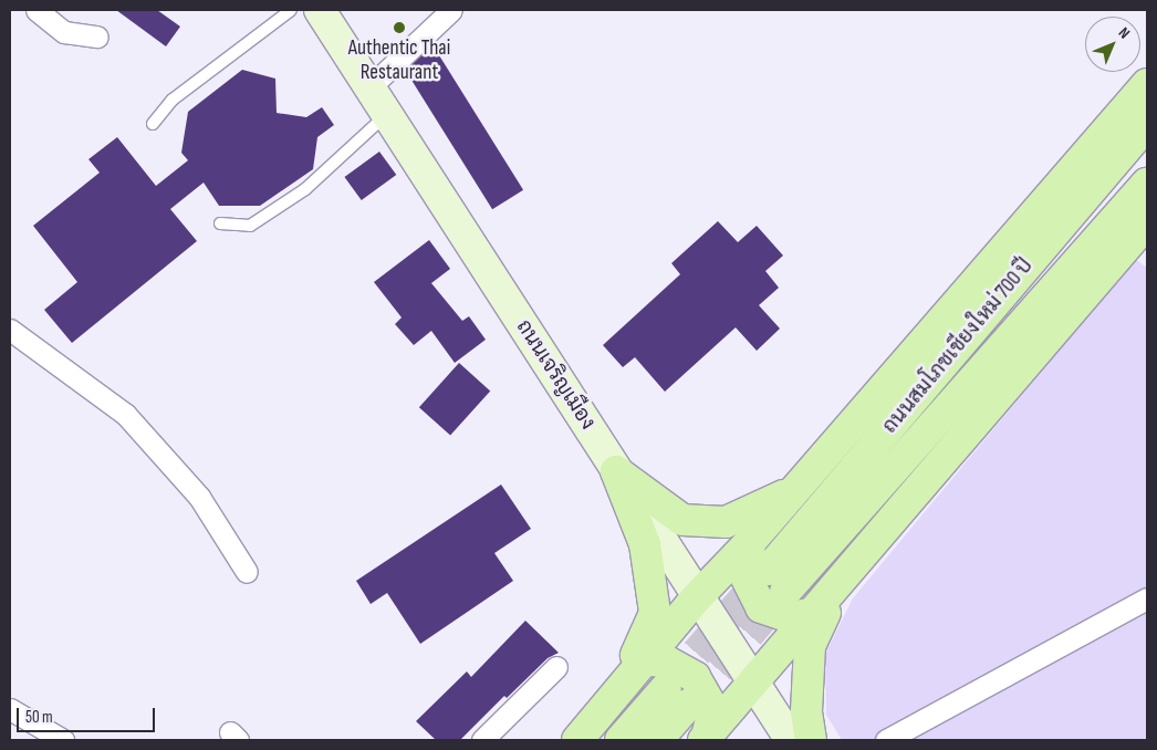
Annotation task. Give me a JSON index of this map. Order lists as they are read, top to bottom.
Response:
{
  "streets": {
    "main road": ["ถนนสมโภชเชียงใหม่ 700 ปี", "ถนนเจริญเมือง"]
  },
  "places": ["Authentic Thai Restaurant"],
  "scale_bar": "50 m",
  "north": "top right"
}
